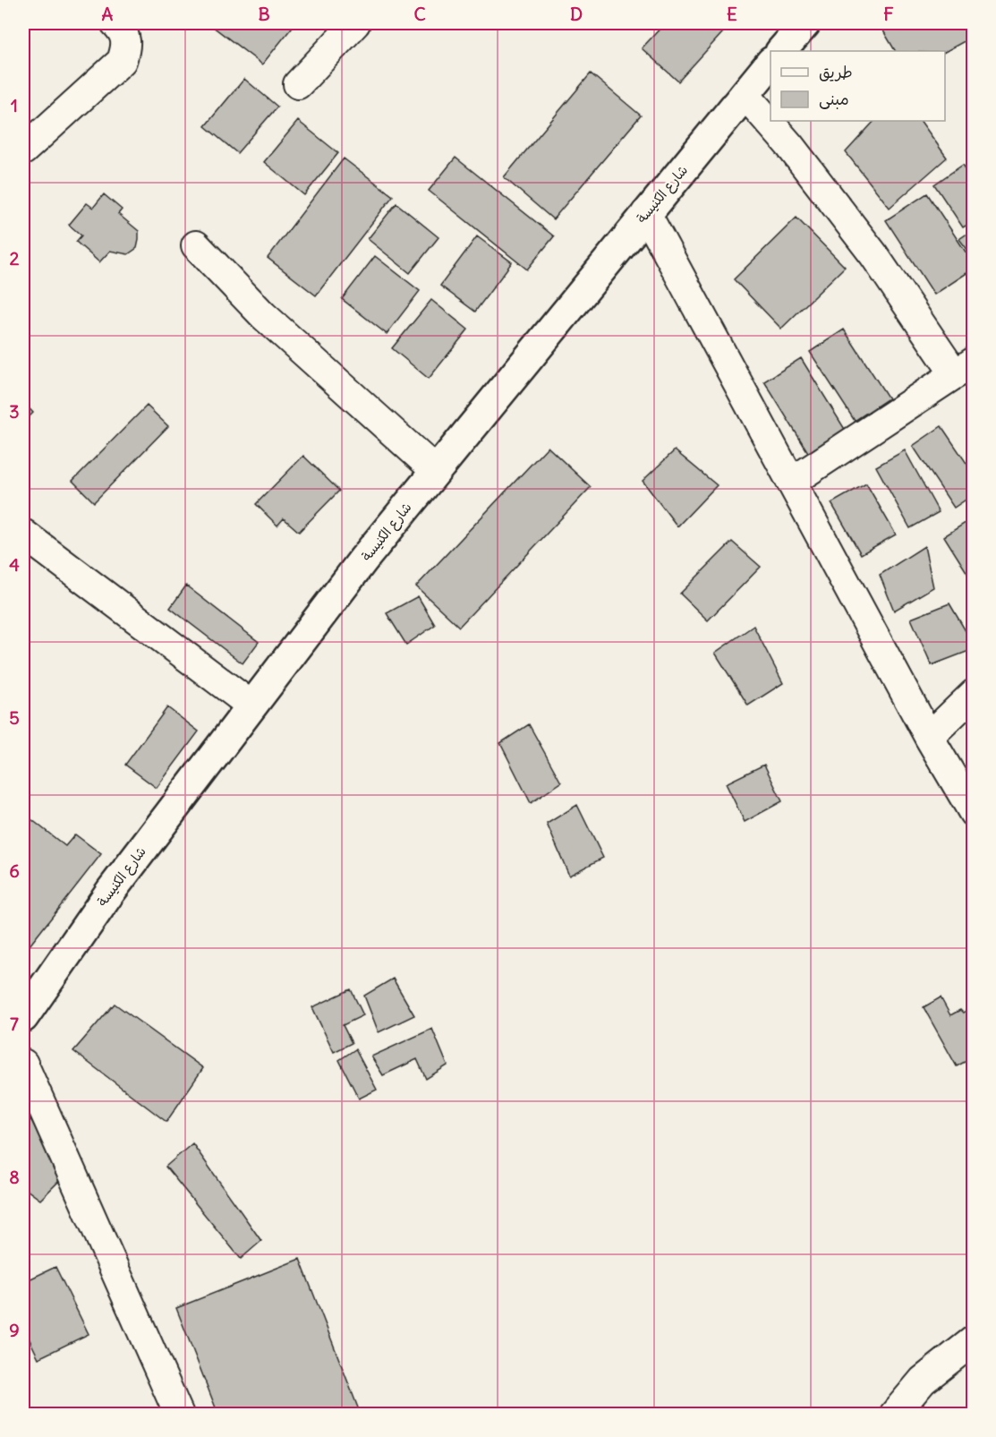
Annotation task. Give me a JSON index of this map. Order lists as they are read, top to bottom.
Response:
{
  "streets": {
    "main road": ["شارع الكنيسة"]
  },
  "legend": ["طريق", "مبنى"],
  "grid": {
    "columns": [
      "A",
      "B",
      "C",
      "D",
      "E",
      "F"
    ],
    "rows": [
      "1",
      "2",
      "3",
      "4",
      "5",
      "6",
      "7",
      "8",
      "9"
    ]
  }
}
